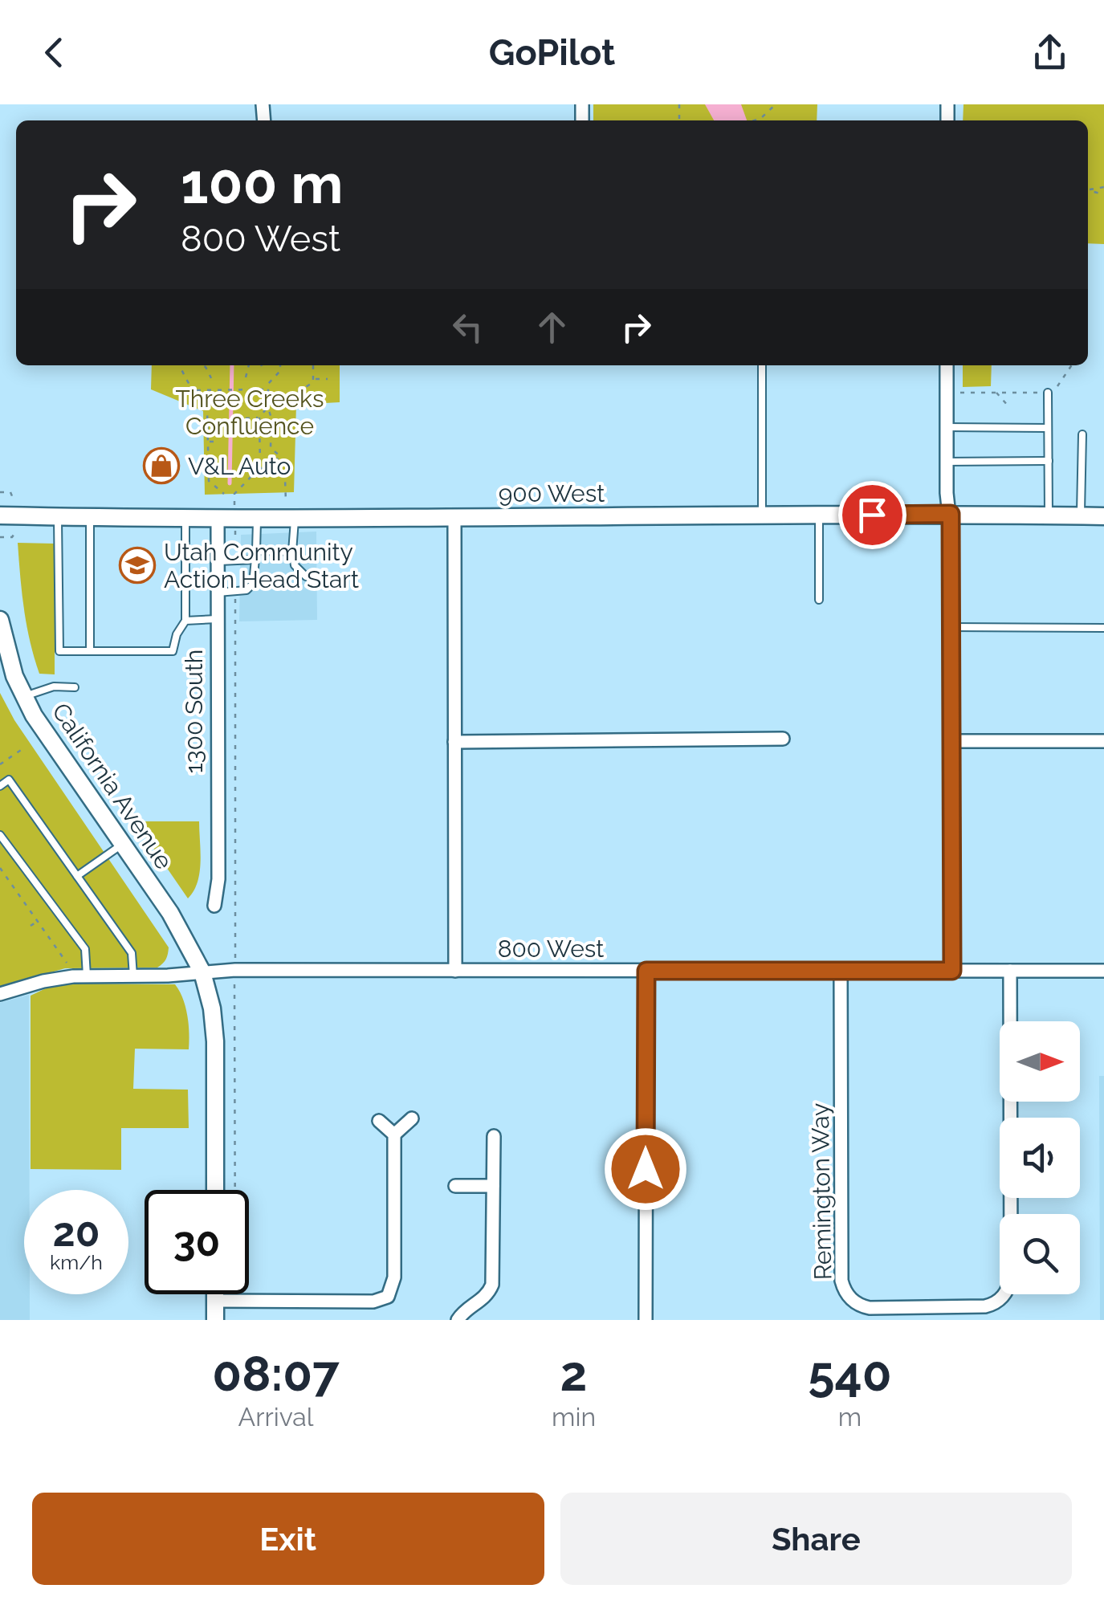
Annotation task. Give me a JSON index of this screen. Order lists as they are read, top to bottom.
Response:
{
  "streets": {
    "main road": ["900 West", "California Avenue"],
    "street": ["1300 South", "800 West", "Remington Way"]
  },
  "crossings": [
    ["900 West", "1300 South"],
    ["California Avenue", "800 West"],
    ["800 West", "Remington Way"]
  ],
  "parks": ["Three Creeks Confluence"],
  "places": {
    "shop": ["V&L Auto"],
    "school or university": ["Utah Community Action Head Start"]
  },
  "north": "right",
  "page": {
    "header": "GoPilot",
    "turn": ["100 m", "800 West"],
    "speed": "20 km/h",
    "limit": "30",
    "eta": [
      "08:07",
      "Arrival",
      "2",
      "min",
      "540",
      "m"
    ],
    "buttons": ["Exit", "Share"]
  }
}
